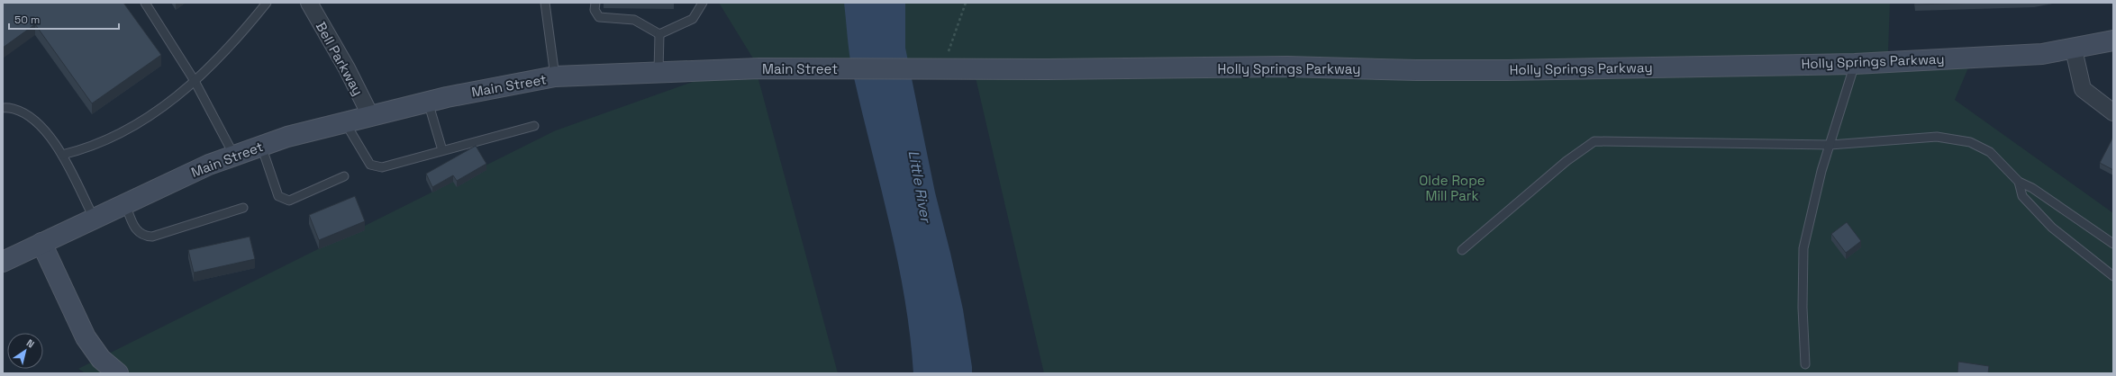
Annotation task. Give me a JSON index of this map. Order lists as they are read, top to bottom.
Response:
{
  "streets": {
    "main road": ["Holly Springs Parkway", "Main Street"],
    "street": ["Bell Parkway"]
  },
  "crossings": [
    ["Bell Parkway", "Main Street"],
    ["Holly Springs Parkway", "Main Street"]
  ],
  "water": ["Little River"],
  "parks": ["Olde Rope Mill Park"],
  "scale_bar": "50 m",
  "north": "top right"
}
